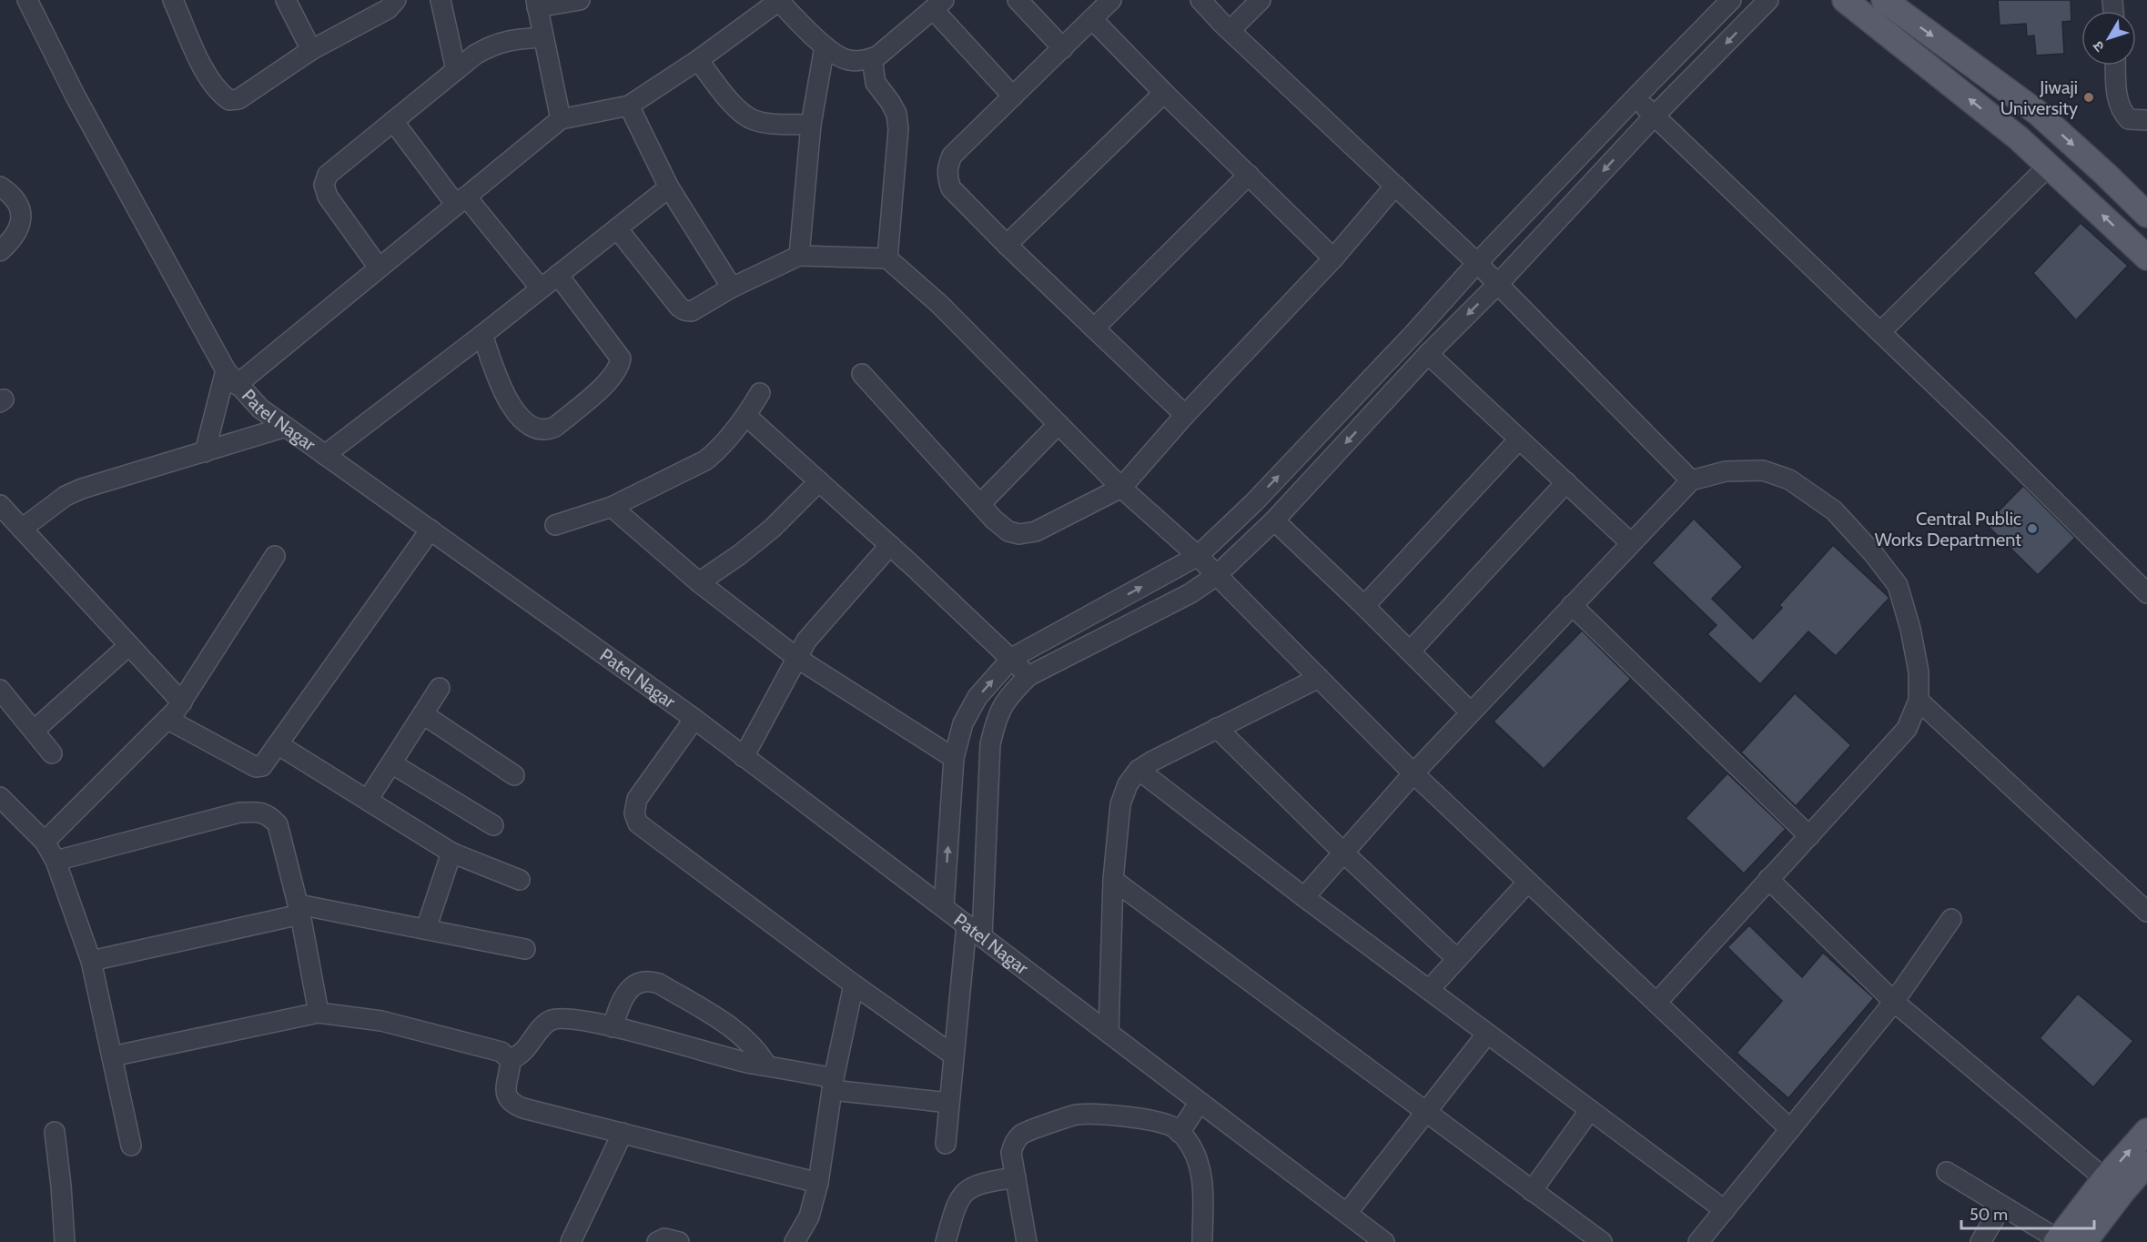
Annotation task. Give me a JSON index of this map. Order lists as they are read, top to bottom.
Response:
{
  "streets": {
    "street": ["Patel Nagar"]
  },
  "places": ["Jiwaji University", "Central Public Works Department"],
  "scale_bar": "50 m",
  "north": "bottom left"
}
